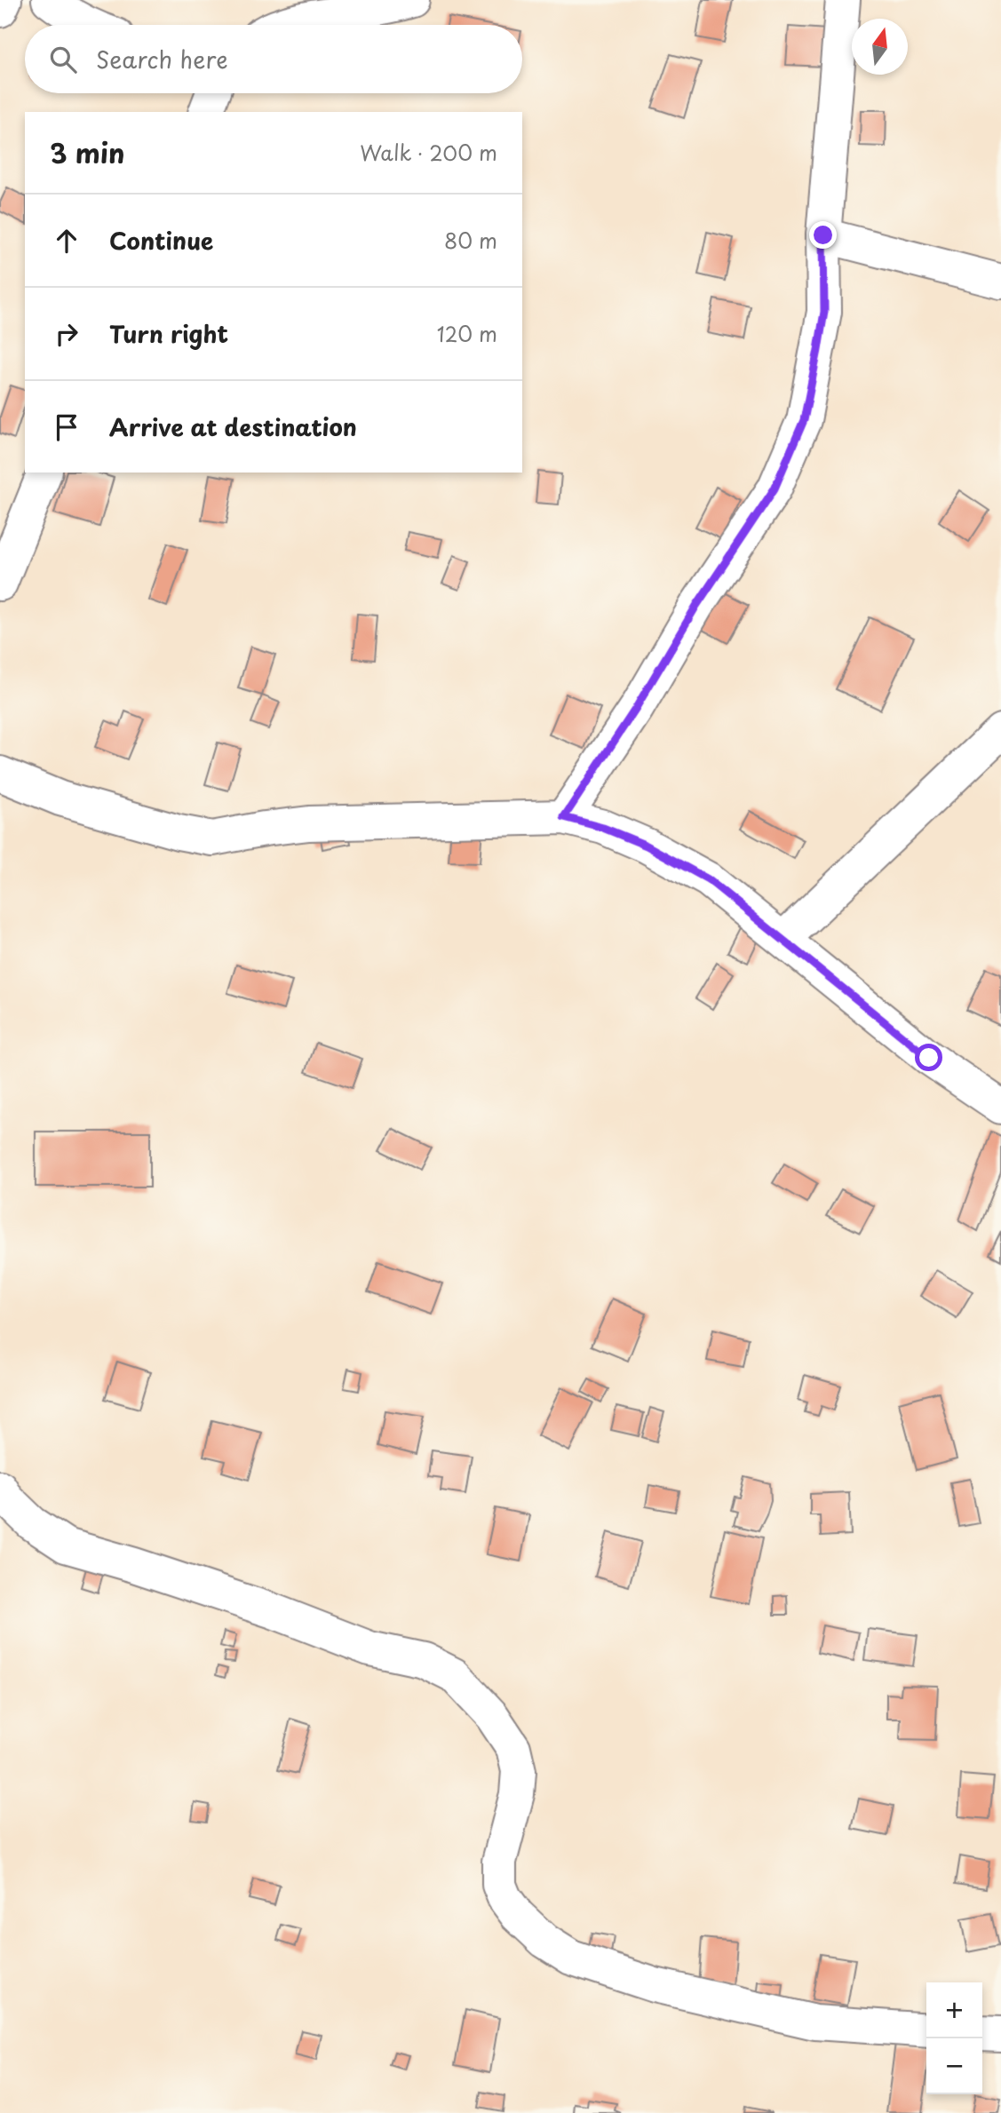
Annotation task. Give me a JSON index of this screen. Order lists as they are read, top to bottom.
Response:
{
  "north": "top",
  "page": {
    "search": "Search here",
    "heading": ["3 min", "Walk · 200 m"],
    "list": [
      ["Continue", "80 m"],
      ["Turn right", "120 m"],
      "Arrive at destination"
    ],
    "map_buttons": ["+", "−"]
  }
}
